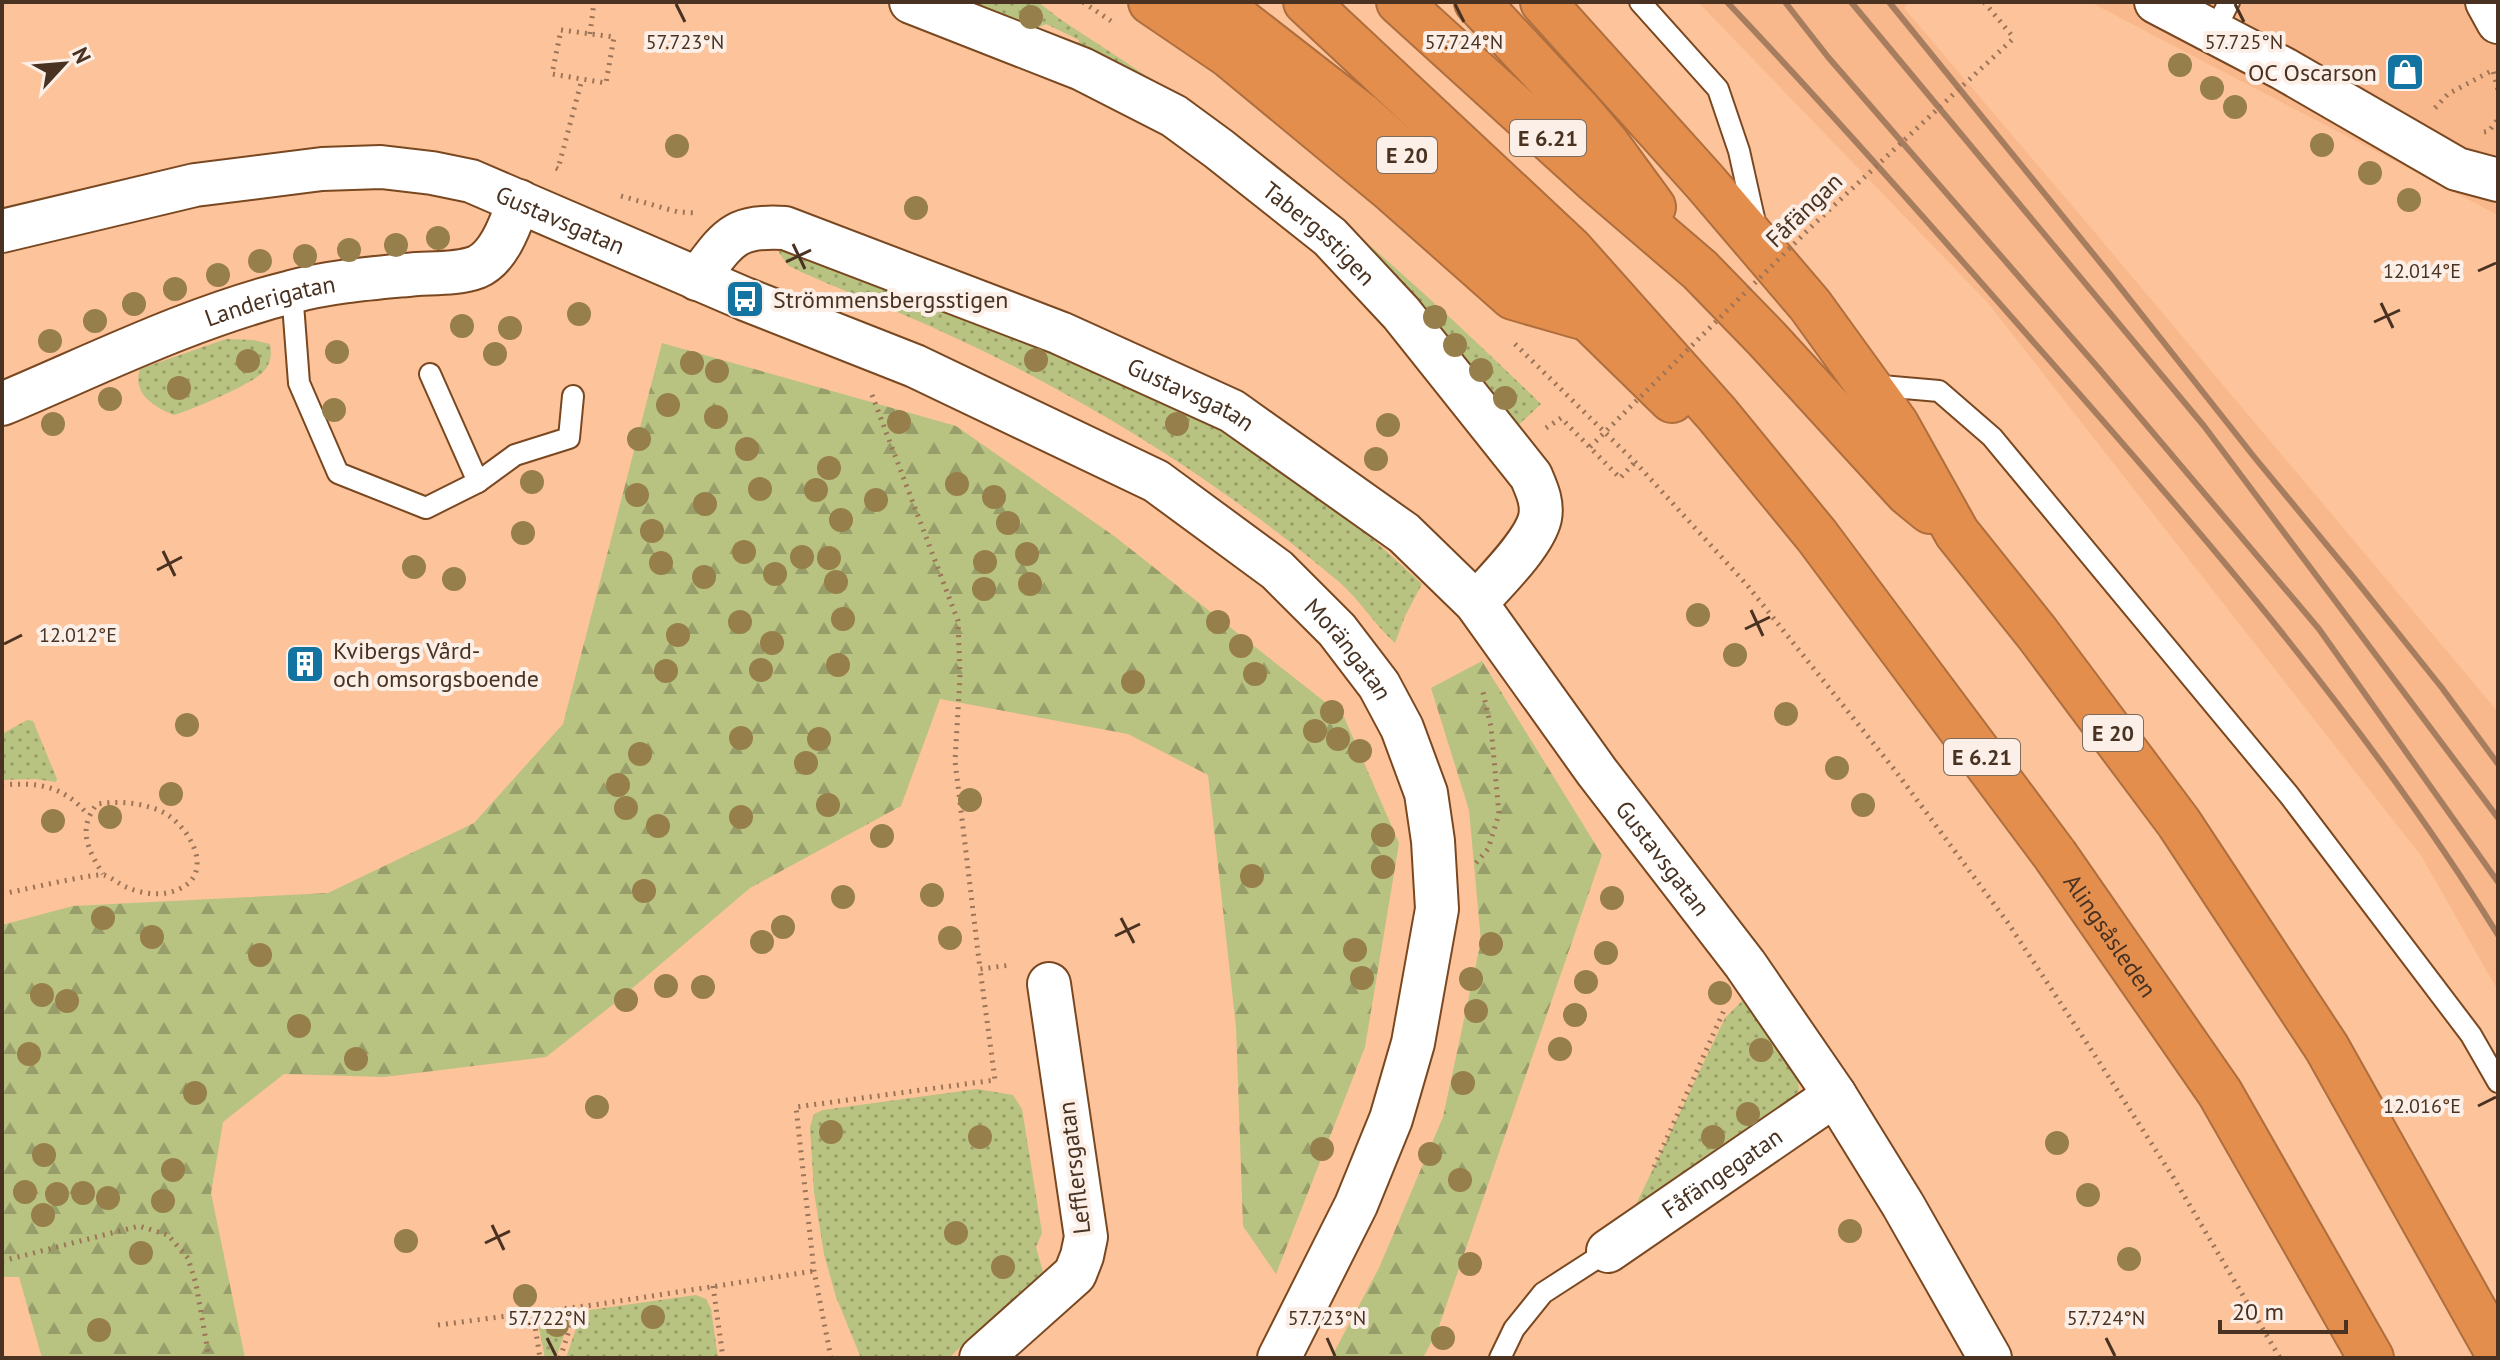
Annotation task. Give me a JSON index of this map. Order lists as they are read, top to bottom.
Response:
{
  "streets": {
    "highway": ["E 6.21", "E 20", "Alingsåsleden"],
    "street": [
      "Gustavsgatan",
      "Tabergsstigen",
      "Landerigatan",
      "Morängatan",
      "Lefflersgatan",
      "Fåfängegatan"
    ],
    "path": ["Fåfängan"]
  },
  "crossings": [
    ["E 6.21", "E 20"],
    ["E 6.21", "Alingsåsleden"],
    ["E 20", "Alingsåsleden"],
    ["Gustavsgatan", "Tabergsstigen"],
    ["Gustavsgatan", "Landerigatan"],
    ["Gustavsgatan", "Morängatan"],
    ["Gustavsgatan", "Fåfängegatan"]
  ],
  "places": {
    "shop": ["OC Oscarson"],
    "bus stop": ["Strömmensbergsstigen"],
    "building": ["Kvibergs Vård- och omsorgsboende"]
  },
  "scale_bar": "20 m",
  "north": "top right",
  "coordinates": [
    "57.723°N",
    "57.724°N",
    "57.725°N",
    "12.014°E",
    "12.012°E",
    "12.016°E",
    "57.722°N"
  ]
}
